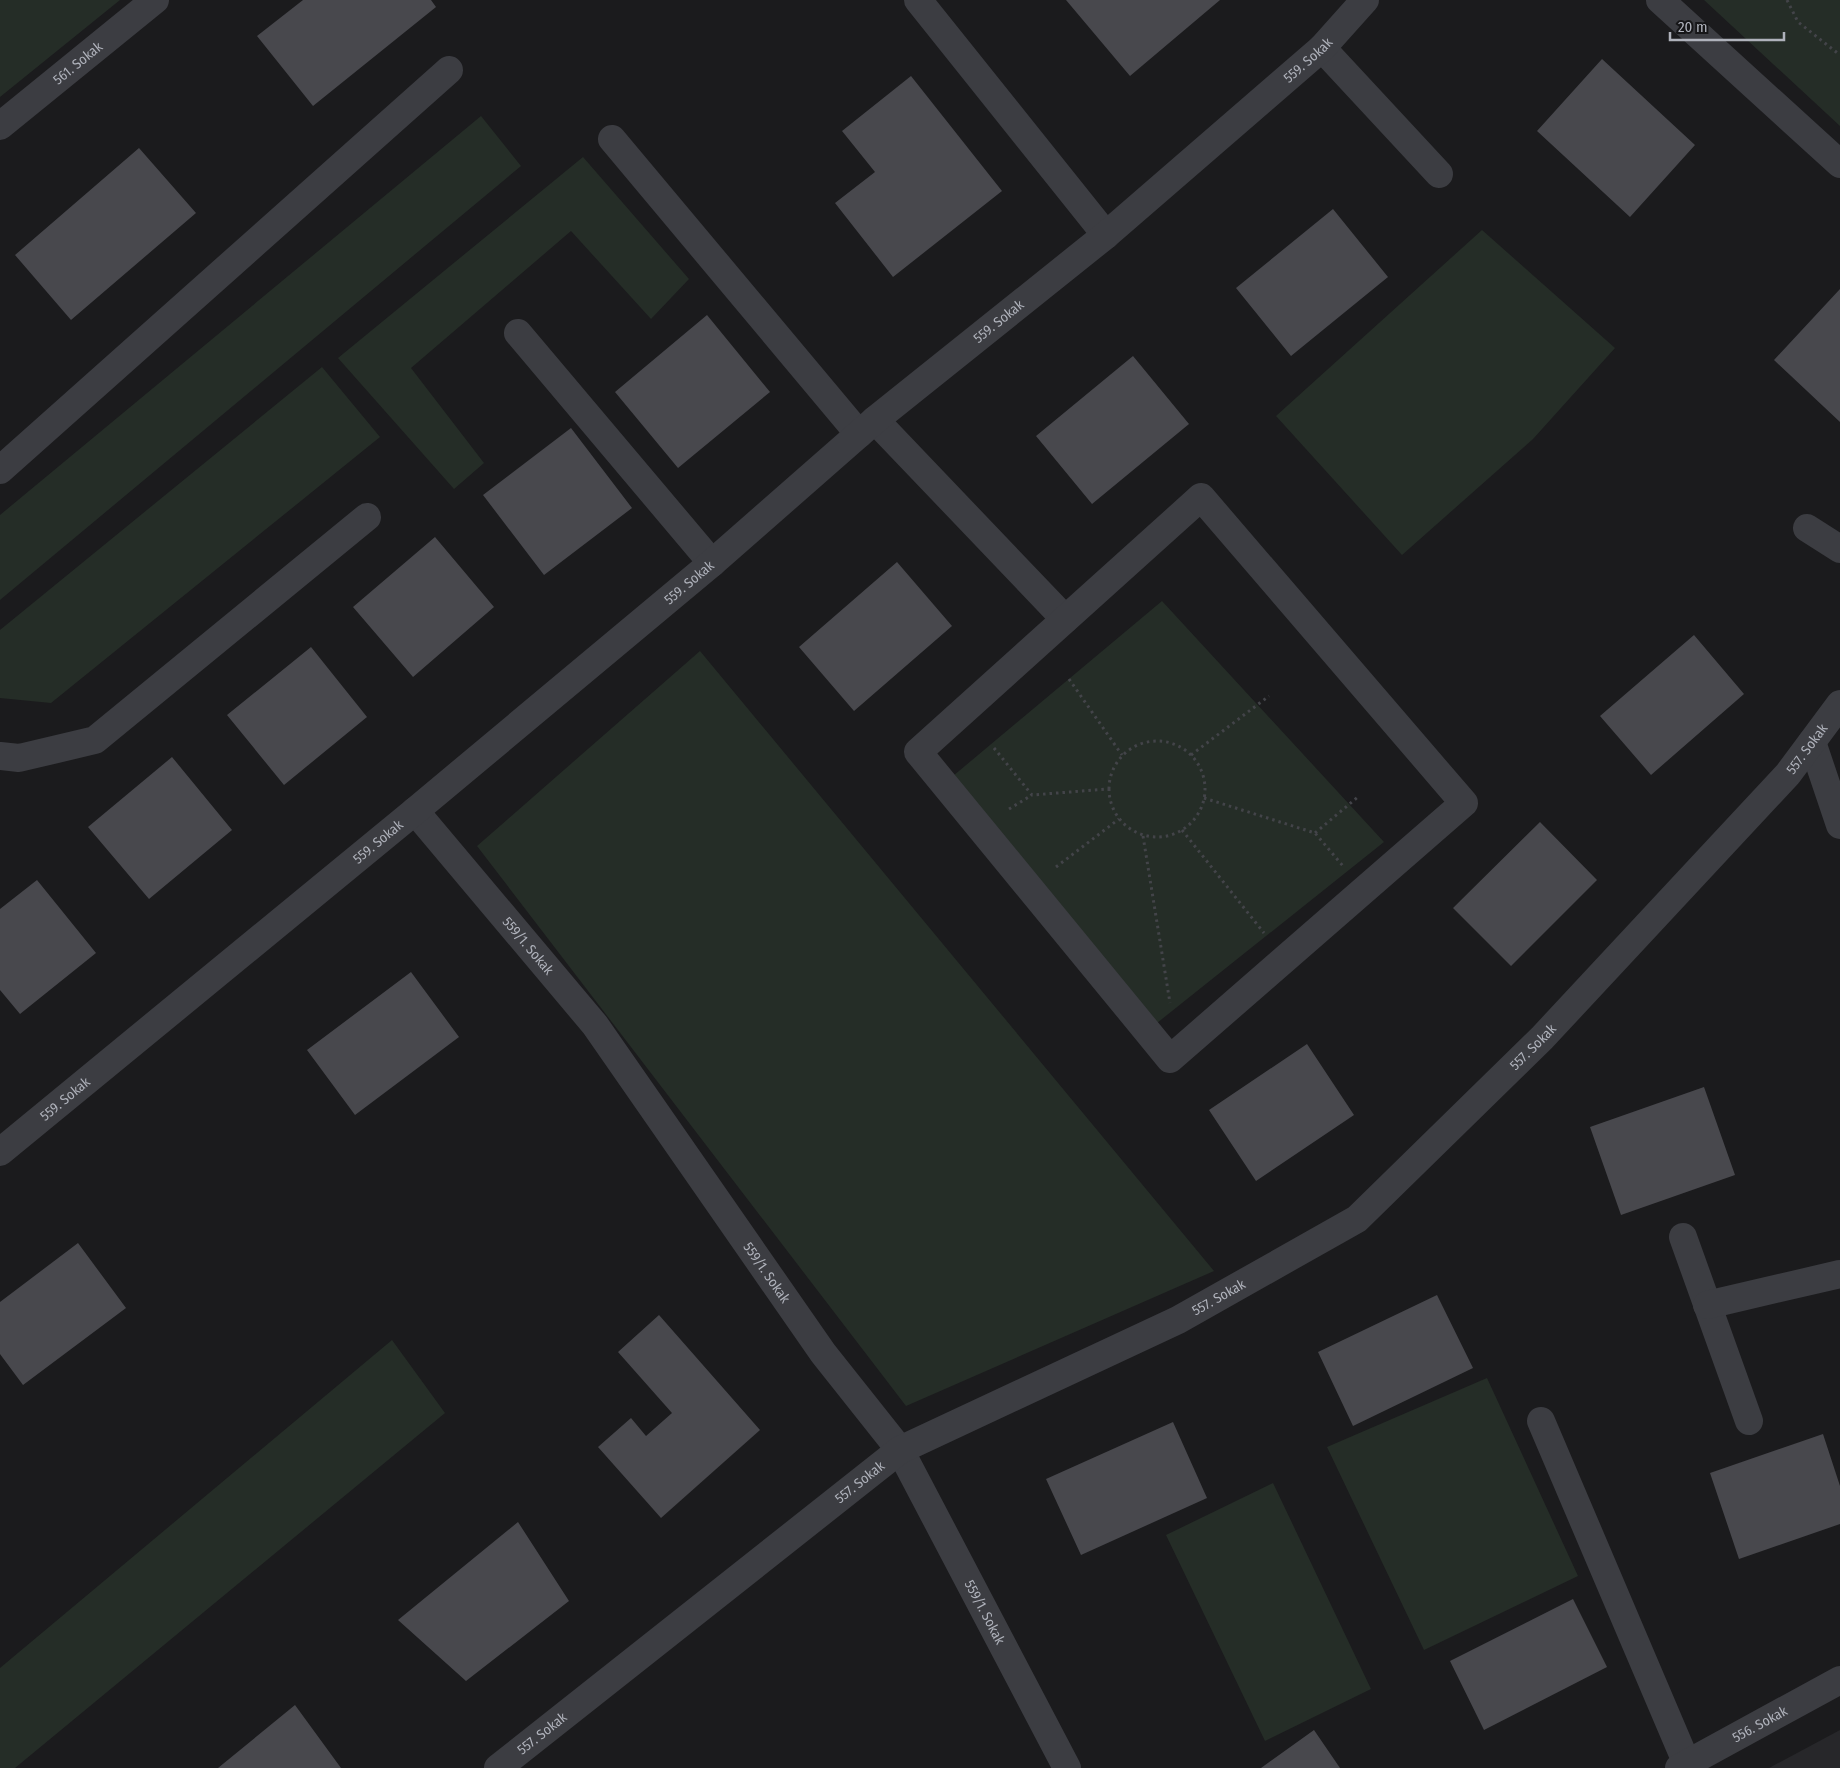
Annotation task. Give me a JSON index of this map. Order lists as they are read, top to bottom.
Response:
{
  "streets": {
    "street": [
      "559. Sokak",
      "561. Sokak",
      "557. Sokak",
      "559/1. Sokak",
      "556. Sokak"
    ]
  },
  "crossings": [
    ["559. Sokak", "559/1. Sokak"],
    ["557. Sokak", "559/1. Sokak"]
  ],
  "scale_bar": "20 m"
}
